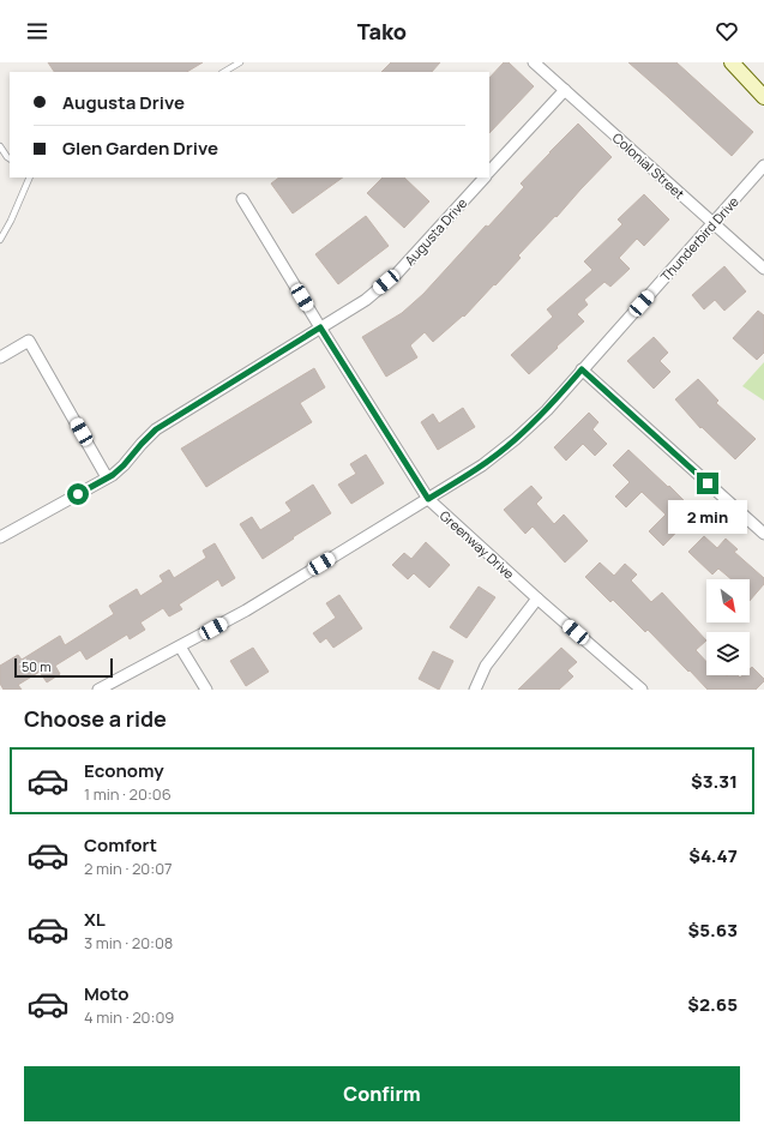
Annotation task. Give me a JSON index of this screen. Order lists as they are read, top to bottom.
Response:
{
  "streets": {
    "street": [
      "Colonial Street",
      "Augusta Drive",
      "Thunderbird Drive",
      "Greenway Drive"
    ]
  },
  "crossings": [
    ["Colonial Street", "Thunderbird Drive"],
    ["Augusta Drive", "Greenway Drive"],
    ["Thunderbird Drive", "Greenway Drive"]
  ],
  "scale_bar": "50 m",
  "north": "bottom right",
  "page": {
    "header": "Tako",
    "banner": ["Augusta Drive", "Glen Garden Drive"],
    "bubble": "2 min",
    "scale": "50 m",
    "heading": "Choose a ride",
    "list": [
      {
        "name": "Economy",
        "note": "1 min · 20:06",
        "value": "$3.31"
      },
      {
        "name": "Comfort",
        "note": "2 min · 20:07",
        "value": "$4.47"
      },
      {
        "name": "XL",
        "note": "3 min · 20:08",
        "value": "$5.63"
      },
      {
        "name": "Moto",
        "note": "4 min · 20:09",
        "value": "$2.65"
      }
    ],
    "buttons": "Confirm"
  }
}
